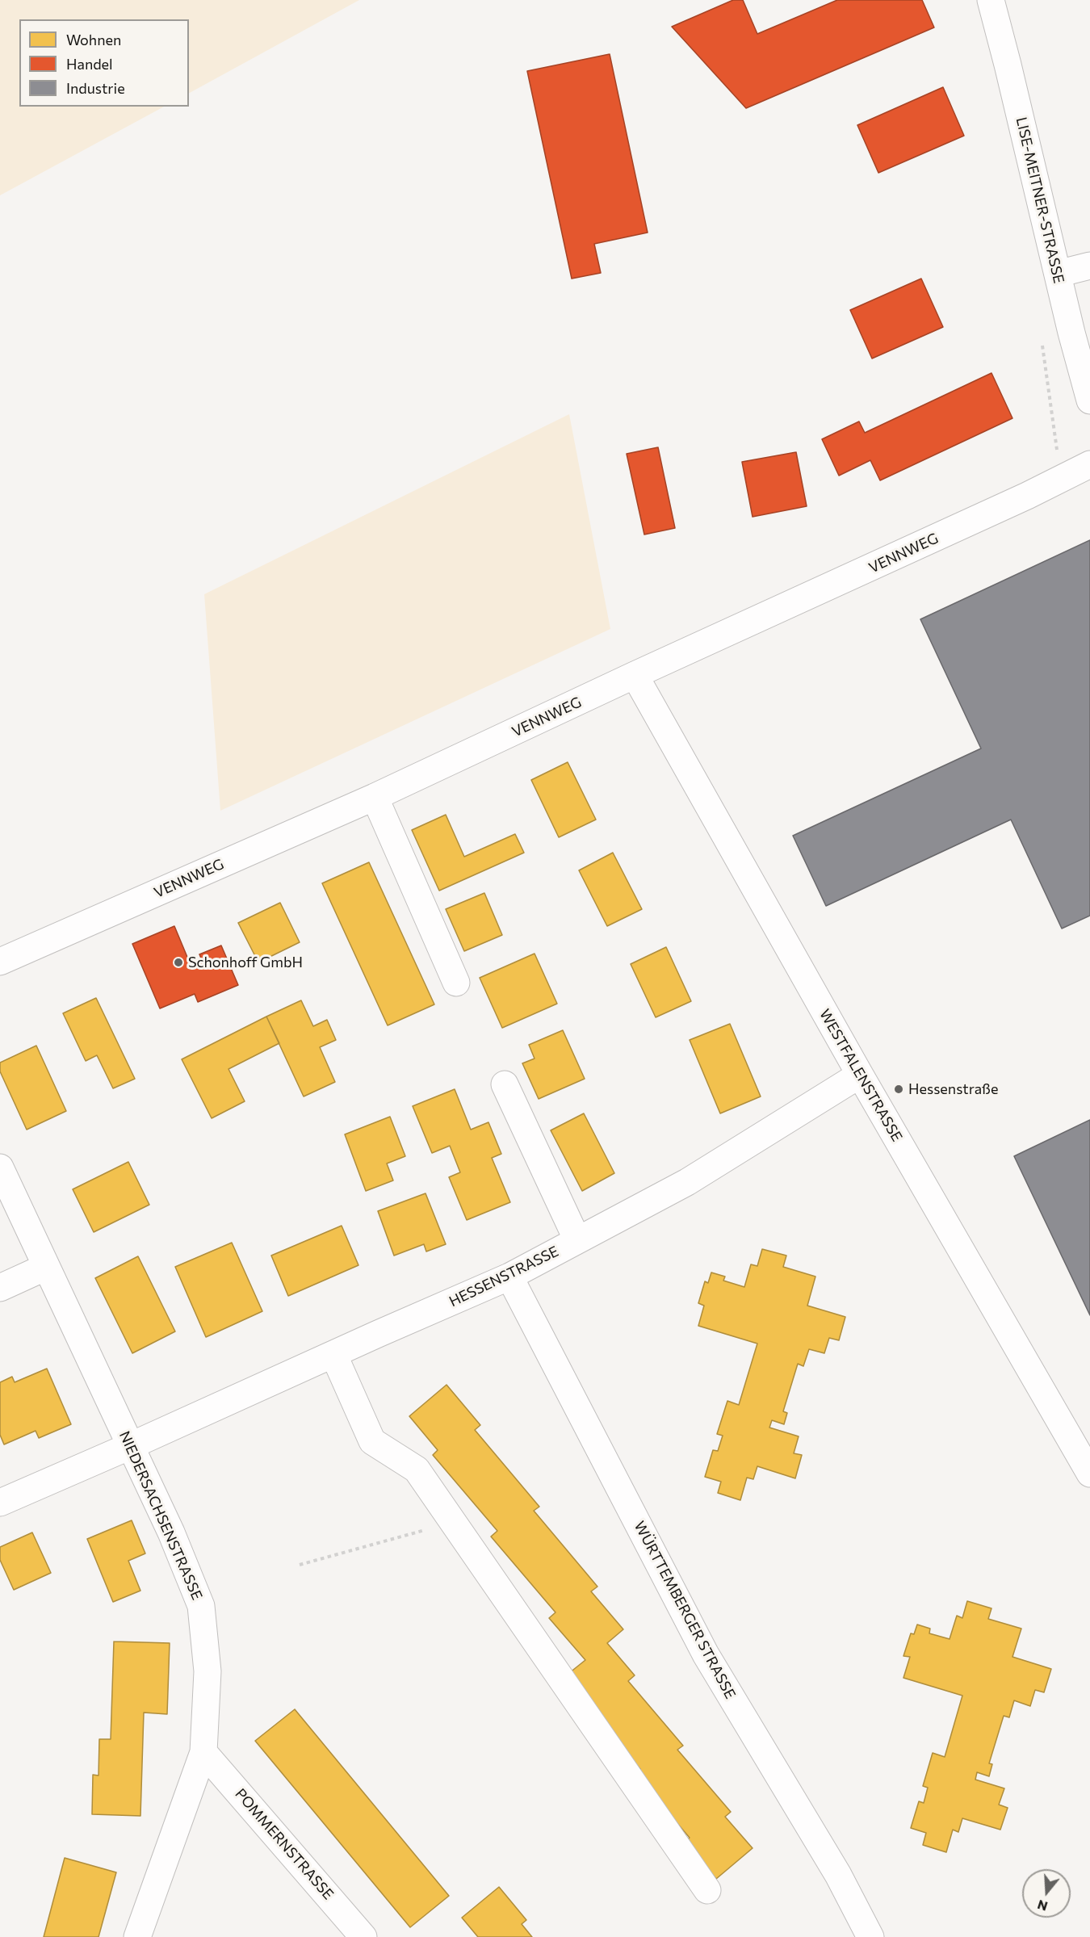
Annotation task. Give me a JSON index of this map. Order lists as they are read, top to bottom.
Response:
{
  "streets": {
    "street": [
      "LISE-MEITNER-STRASSE",
      "VENNWEG",
      "WESTFALENSTRASSE",
      "HESSENSTRASSE",
      "NIEDERSACHSENSTRASSE",
      "WÜRTTEMBERGER STRASSE",
      "POMMERNSTRASSE"
    ]
  },
  "crossings": [
    ["VENNWEG", "WESTFALENSTRASSE"],
    ["WESTFALENSTRASSE", "HESSENSTRASSE"],
    ["HESSENSTRASSE", "NIEDERSACHSENSTRASSE"],
    ["HESSENSTRASSE", "WÜRTTEMBERGER STRASSE"],
    ["NIEDERSACHSENSTRASSE", "POMMERNSTRASSE"]
  ],
  "places": ["Schonhoff GmbH", "Hessenstraße"],
  "legend": ["Wohnen", "Handel", "Industrie"],
  "north": "bottom"
}
